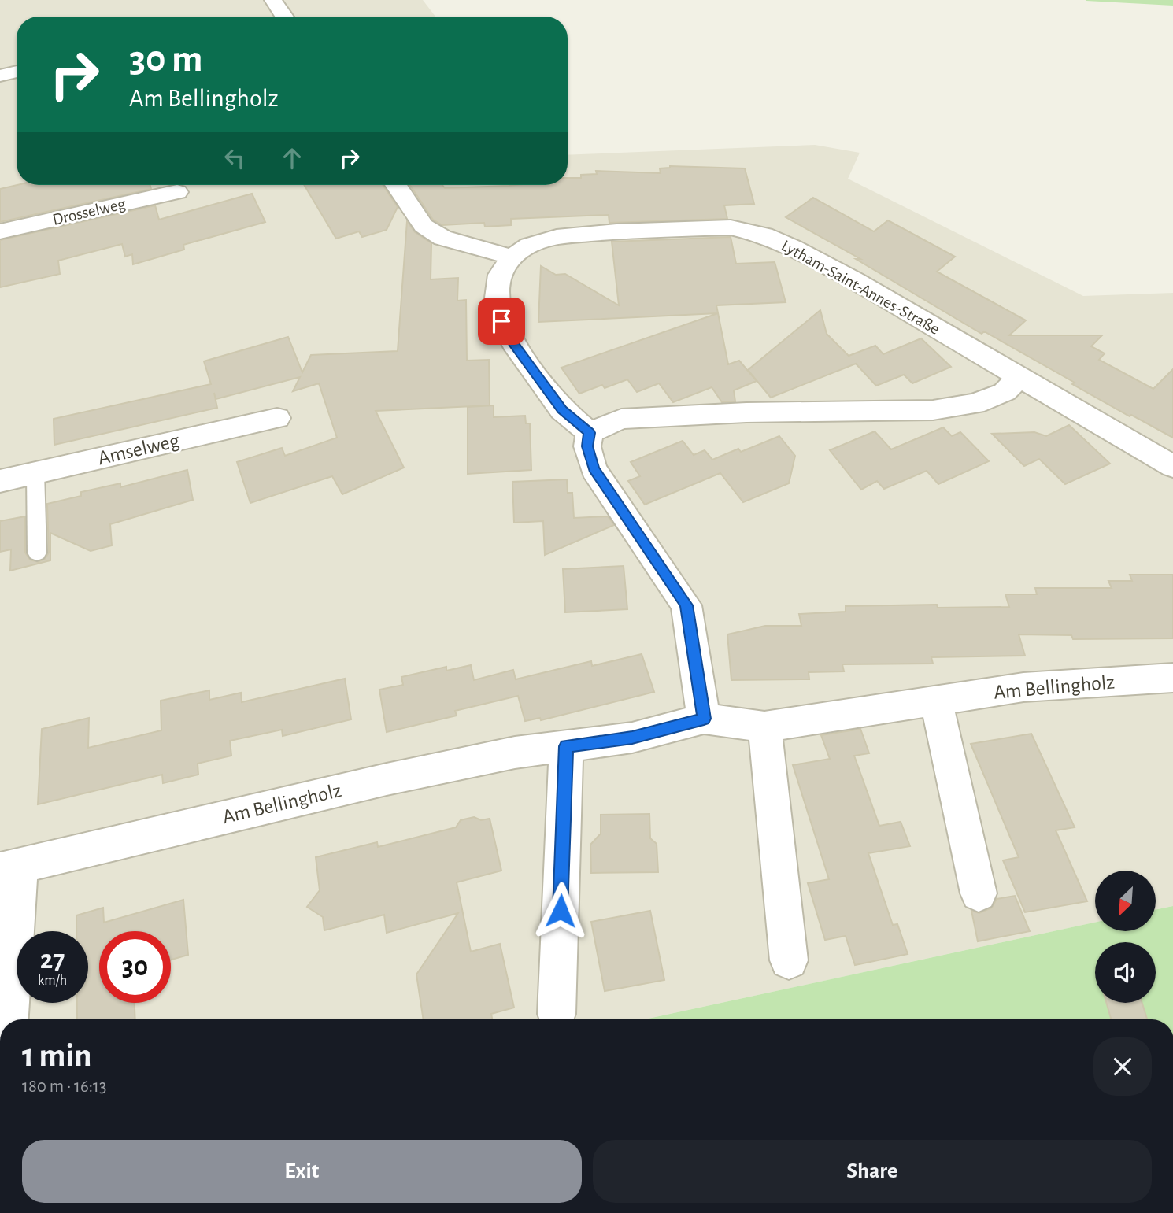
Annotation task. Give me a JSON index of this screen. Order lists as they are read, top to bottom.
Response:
{
  "streets": {
    "street": [
      "Drosselweg",
      "Lytham-Saint-Annes-Straße",
      "Amselweg",
      "Am Bellingholz"
    ]
  },
  "north": "bottom left",
  "page": {
    "turn": ["30 m", "Am Bellingholz"],
    "speed": "27 km/h",
    "limit": "30",
    "heading": ["1 min", "180 m · 16:13"],
    "buttons": ["Exit", "Share"]
  }
}
